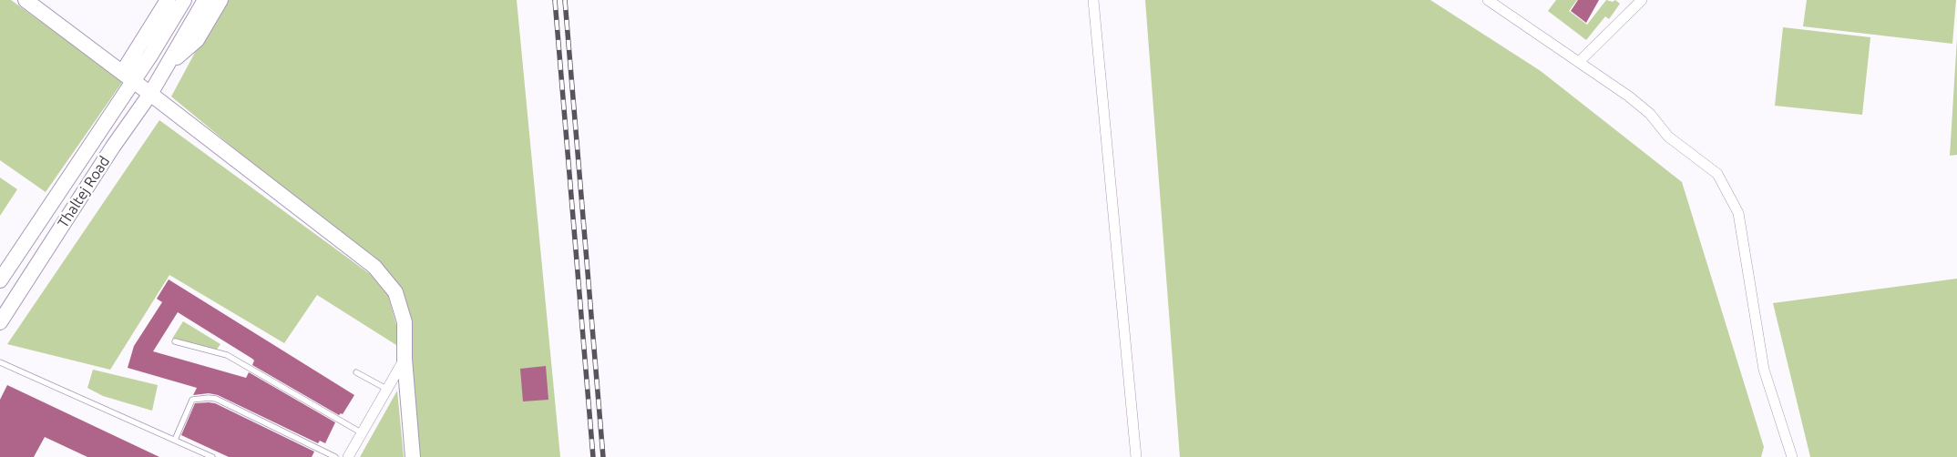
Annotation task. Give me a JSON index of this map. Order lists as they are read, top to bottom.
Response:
{
  "streets": {
    "street": ["Thaltej Road"]
  }
}
